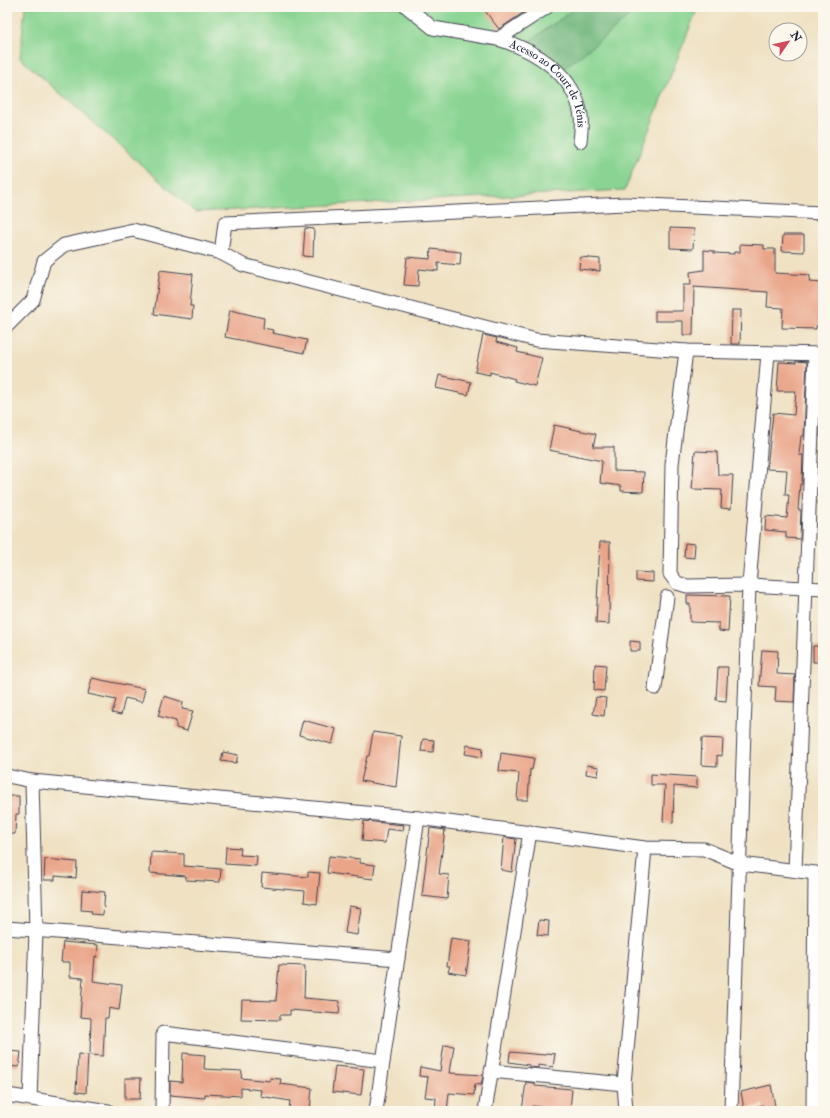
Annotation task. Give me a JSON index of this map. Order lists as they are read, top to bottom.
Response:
{
  "streets": {
    "street": ["Acesso ao Court de Ténis"]
  },
  "north": "top right"
}
